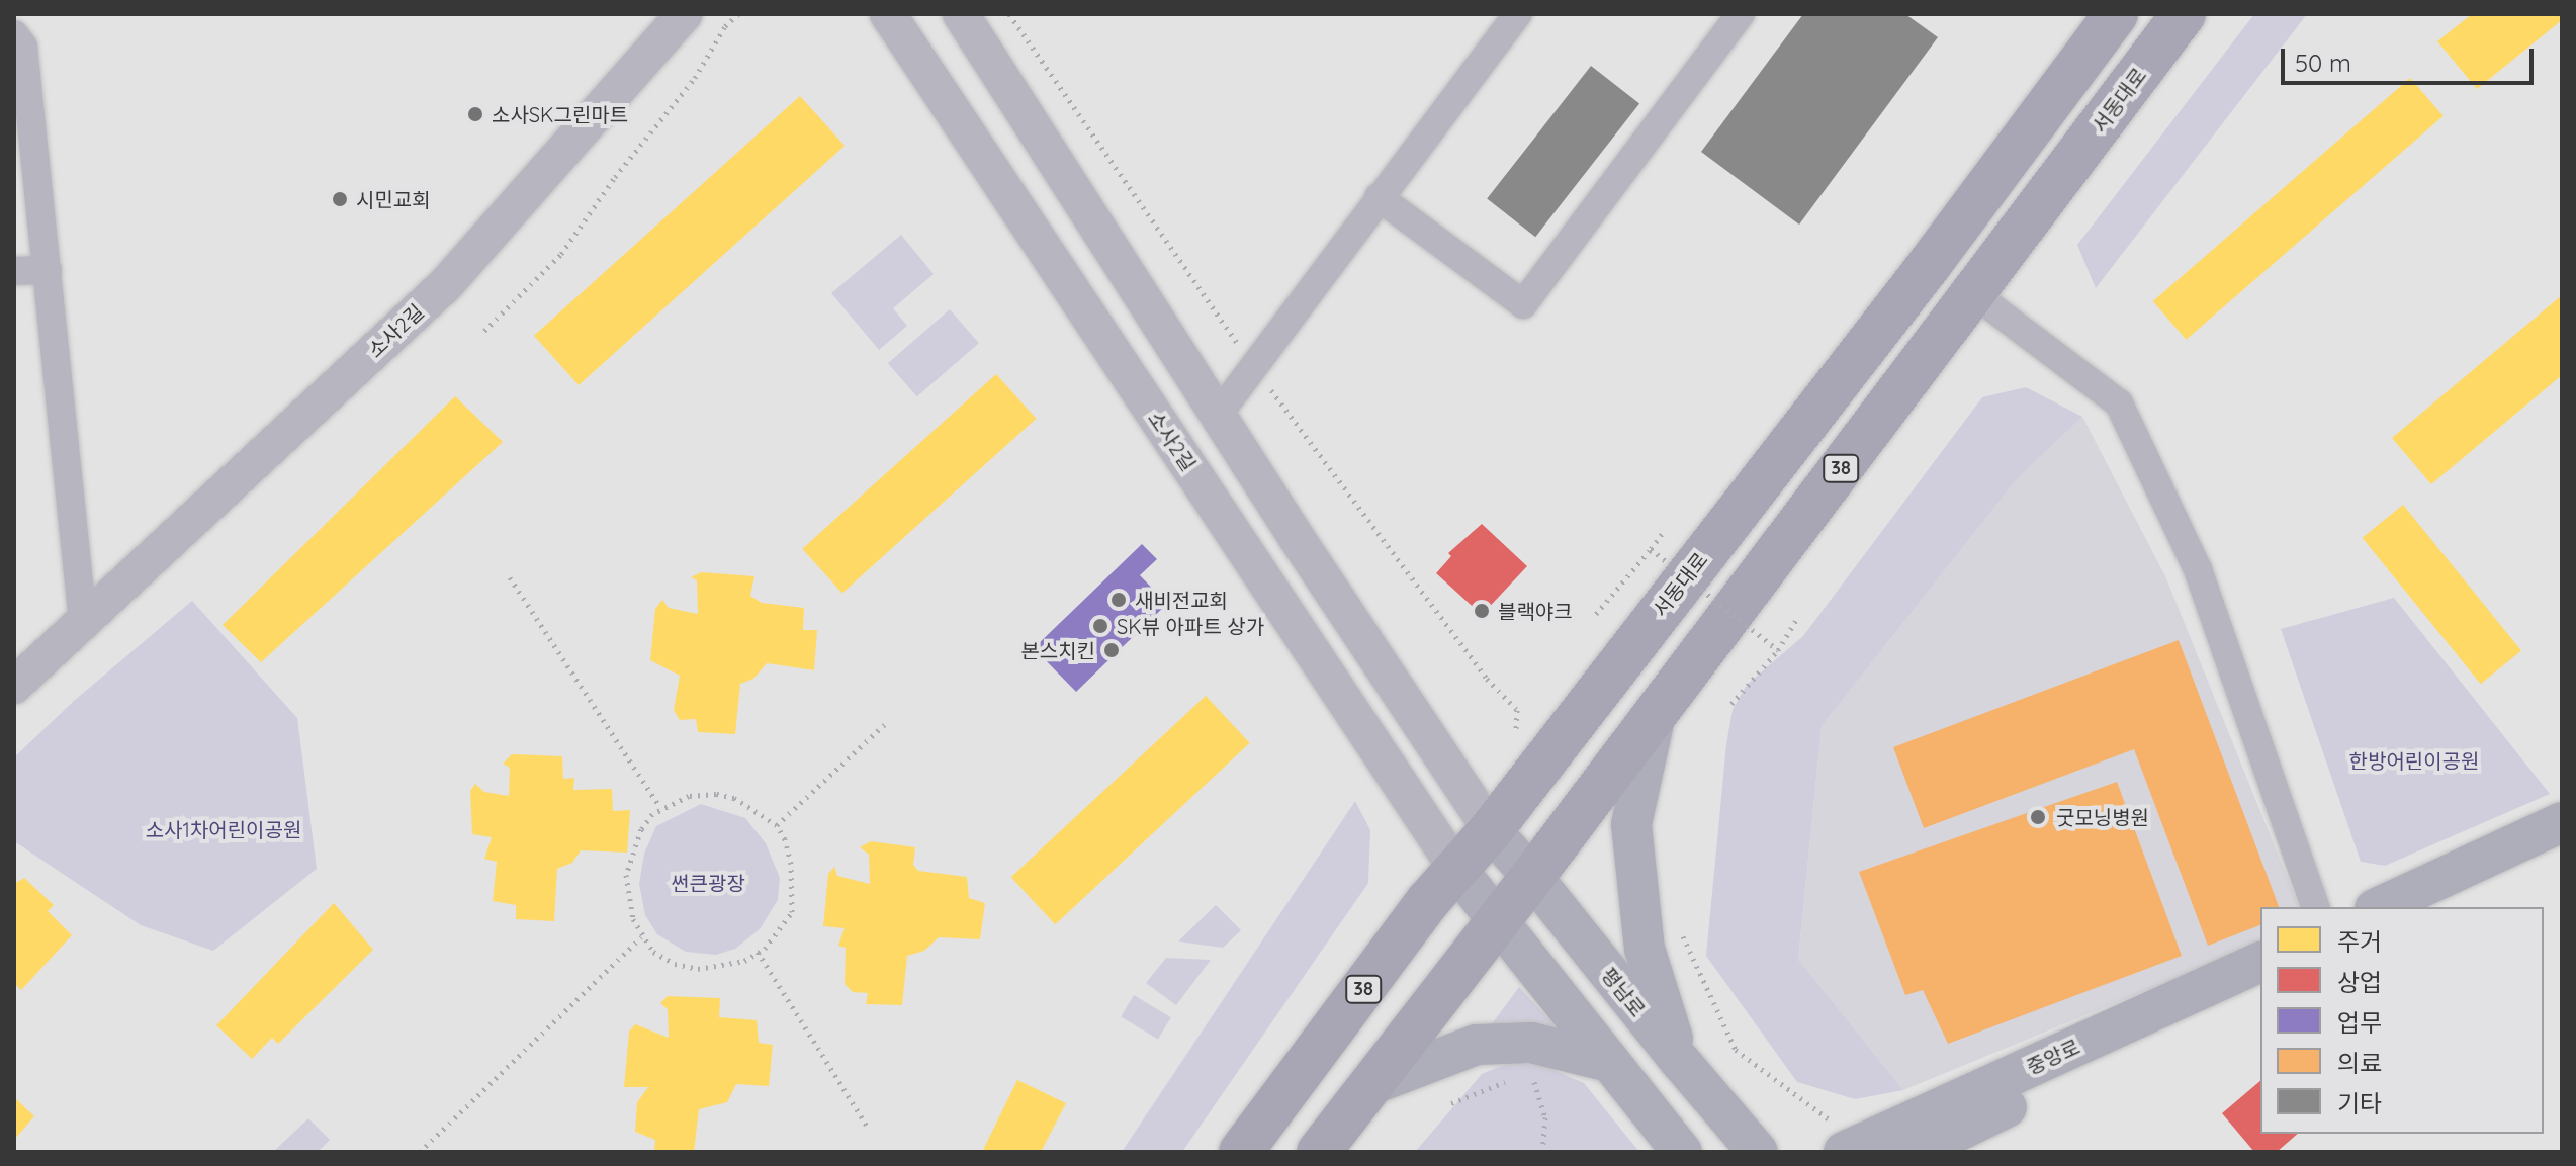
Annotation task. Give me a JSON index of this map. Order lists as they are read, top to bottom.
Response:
{
  "streets": {
    "main road": [
      "서동대로",
      "38",
      "평남로",
      "중앙로"
    ],
    "street": ["소사2길"]
  },
  "crossings": [
    ["서동대로", "소사2길"],
    ["서동대로", "평남로"]
  ],
  "parks": ["한방어린이공원", "소사1차어린이공원", "썬큰광장"],
  "places": [
    "소사SK그린마트",
    "시민교회",
    "새비전교회",
    "블랙야크",
    "SK뷰 아파트 상가",
    "본스치킨",
    "굿모닝병원"
  ],
  "legend": [
    "주거",
    "상업",
    "업무",
    "의료",
    "기타"
  ],
  "scale_bar": "50 m"
}
